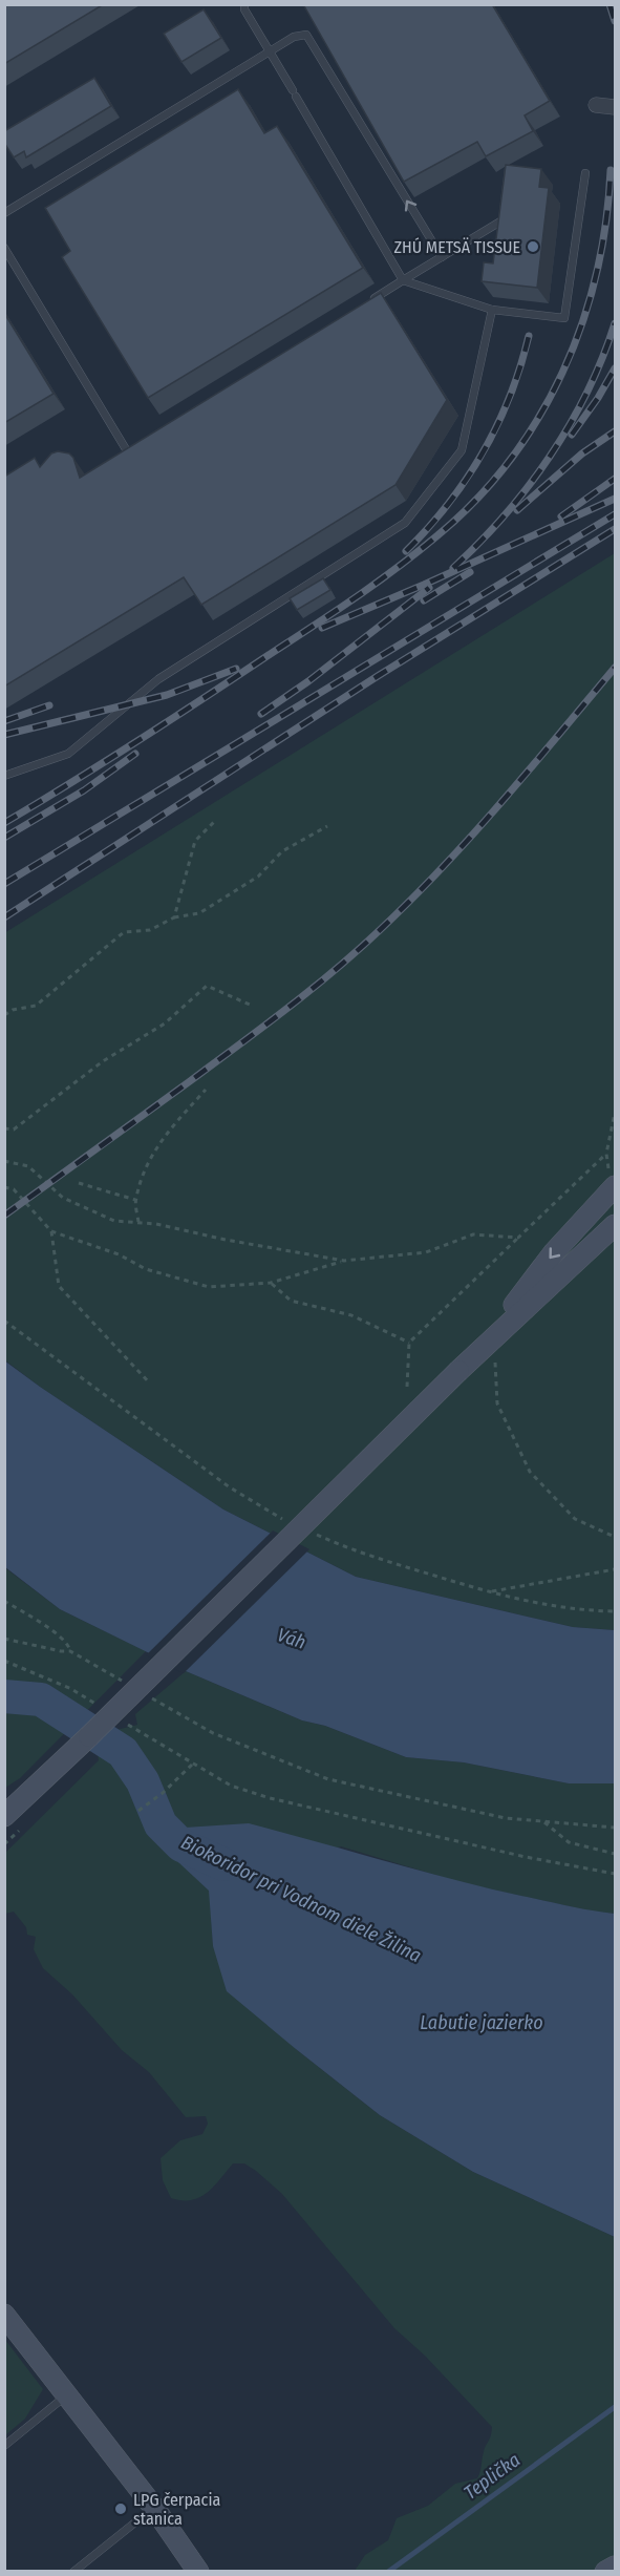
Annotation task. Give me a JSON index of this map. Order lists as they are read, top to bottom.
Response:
{
  "water": [
    "Váh",
    "Biokoridor pri Vodnom diele Žilina",
    "Labutie jazierko",
    "Teplička"
  ],
  "places": ["ZHÚ METSÄ TISSUE", "LPG čerpacia stanica"]
}
